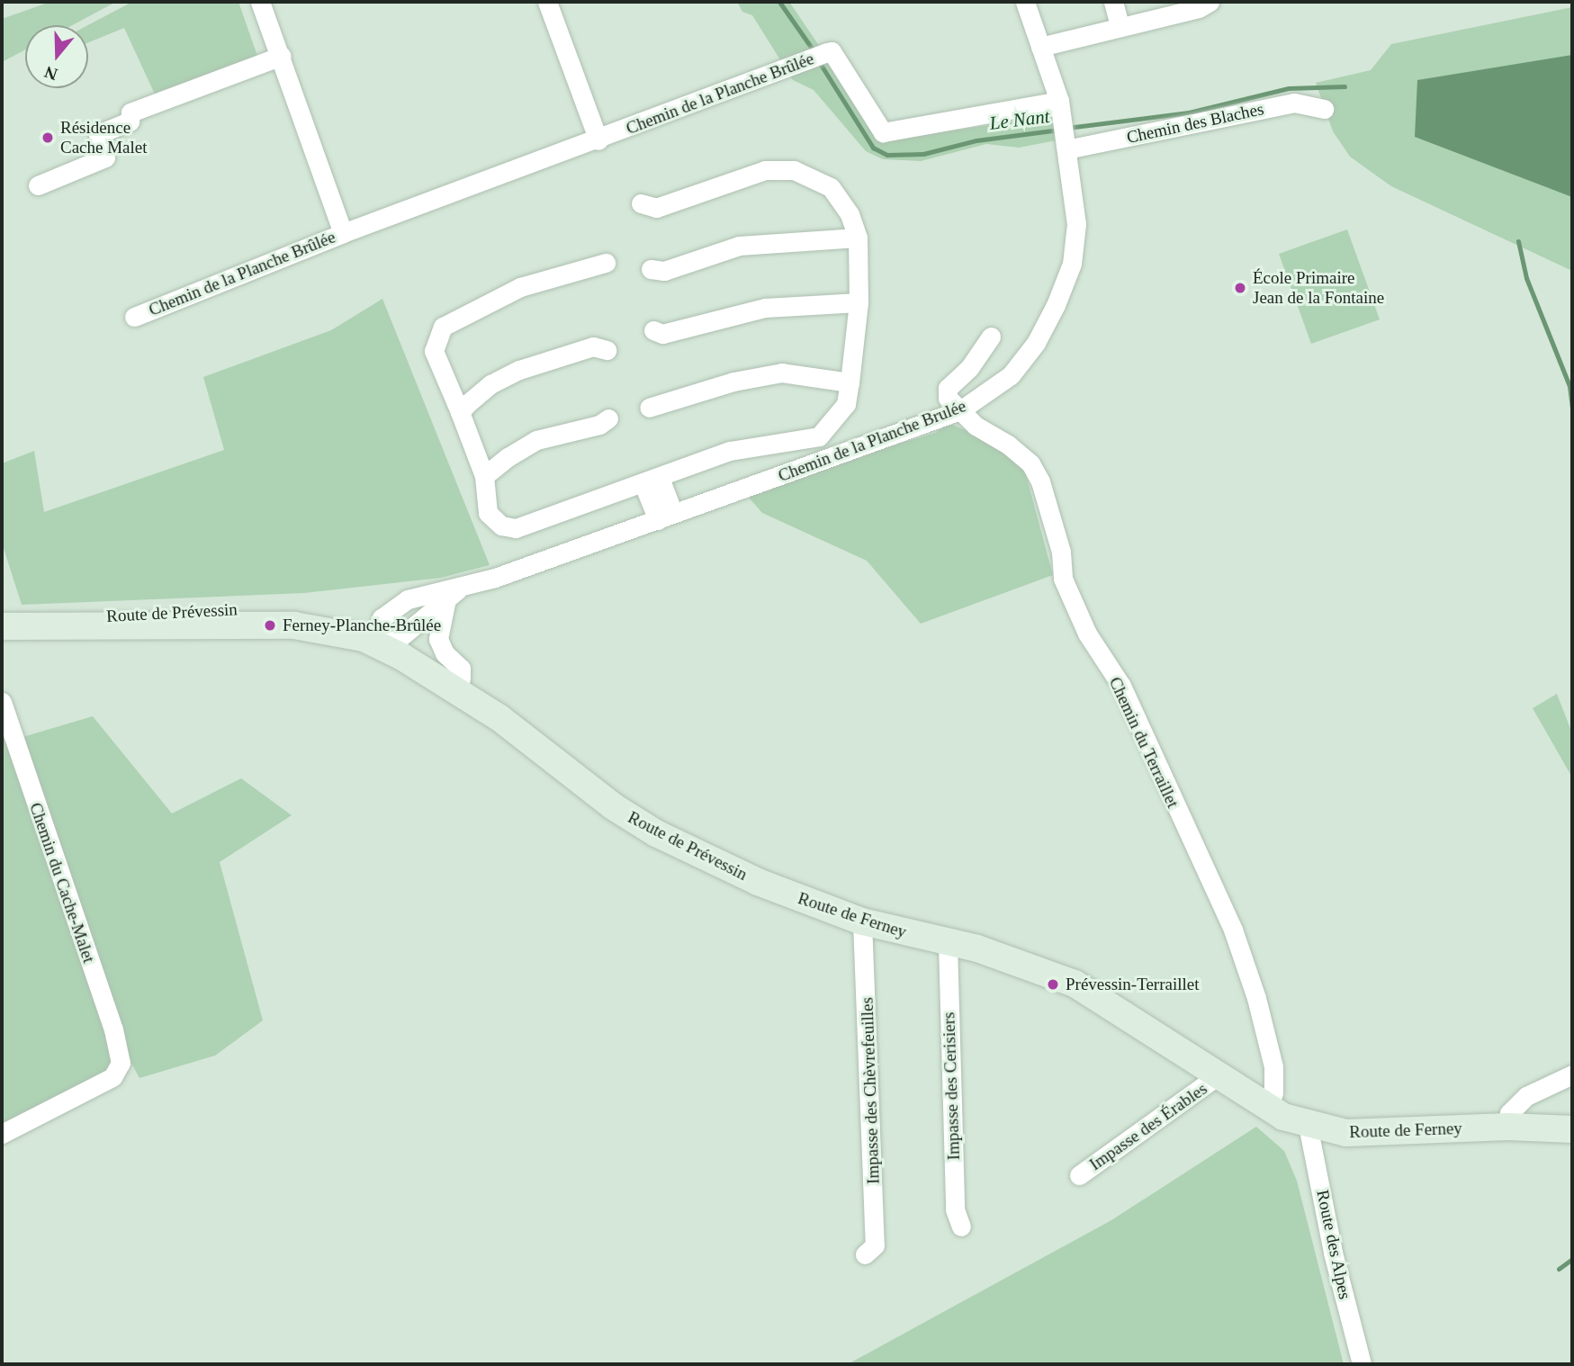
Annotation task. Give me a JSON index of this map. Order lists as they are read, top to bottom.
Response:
{
  "streets": {
    "main road": ["Route de Prévessin", "Route de Ferney"],
    "street": [
      "Chemin de la Planche Brûlée",
      "Chemin des Blaches",
      "Chemin de la Planche Brulée",
      "Chemin du Terraillet",
      "Chemin du Cache-Malet",
      "Impasse des Cerisiers",
      "Impasse des Chèvrefeuilles",
      "Impasse des Érables",
      "Route des Alpes"
    ]
  },
  "crossings": [
    ["Chemin de la Planche Brûlée", "Chemin de la Planche Brulée"],
    ["Chemin des Blaches", "Chemin de la Planche Brulée"],
    ["Chemin de la Planche Brulée", "Route de Prévessin"],
    ["Chemin de la Planche Brulée", "Chemin du Terraillet"],
    ["Route de Prévessin", "Route de Ferney"],
    ["Chemin du Terraillet", "Route de Ferney"],
    ["Route de Ferney", "Impasse des Cerisiers"],
    ["Route de Ferney", "Impasse des Chèvrefeuilles"],
    ["Route de Ferney", "Impasse des Érables"],
    ["Route de Ferney", "Route des Alpes"]
  ],
  "water": ["Le Nant"],
  "places": [
    "Résidence Cache Malet",
    "École Primaire Jean de la Fontaine",
    "Ferney-Planche-Brûlée",
    "Prévessin-Terraillet"
  ],
  "north": "bottom"
}
